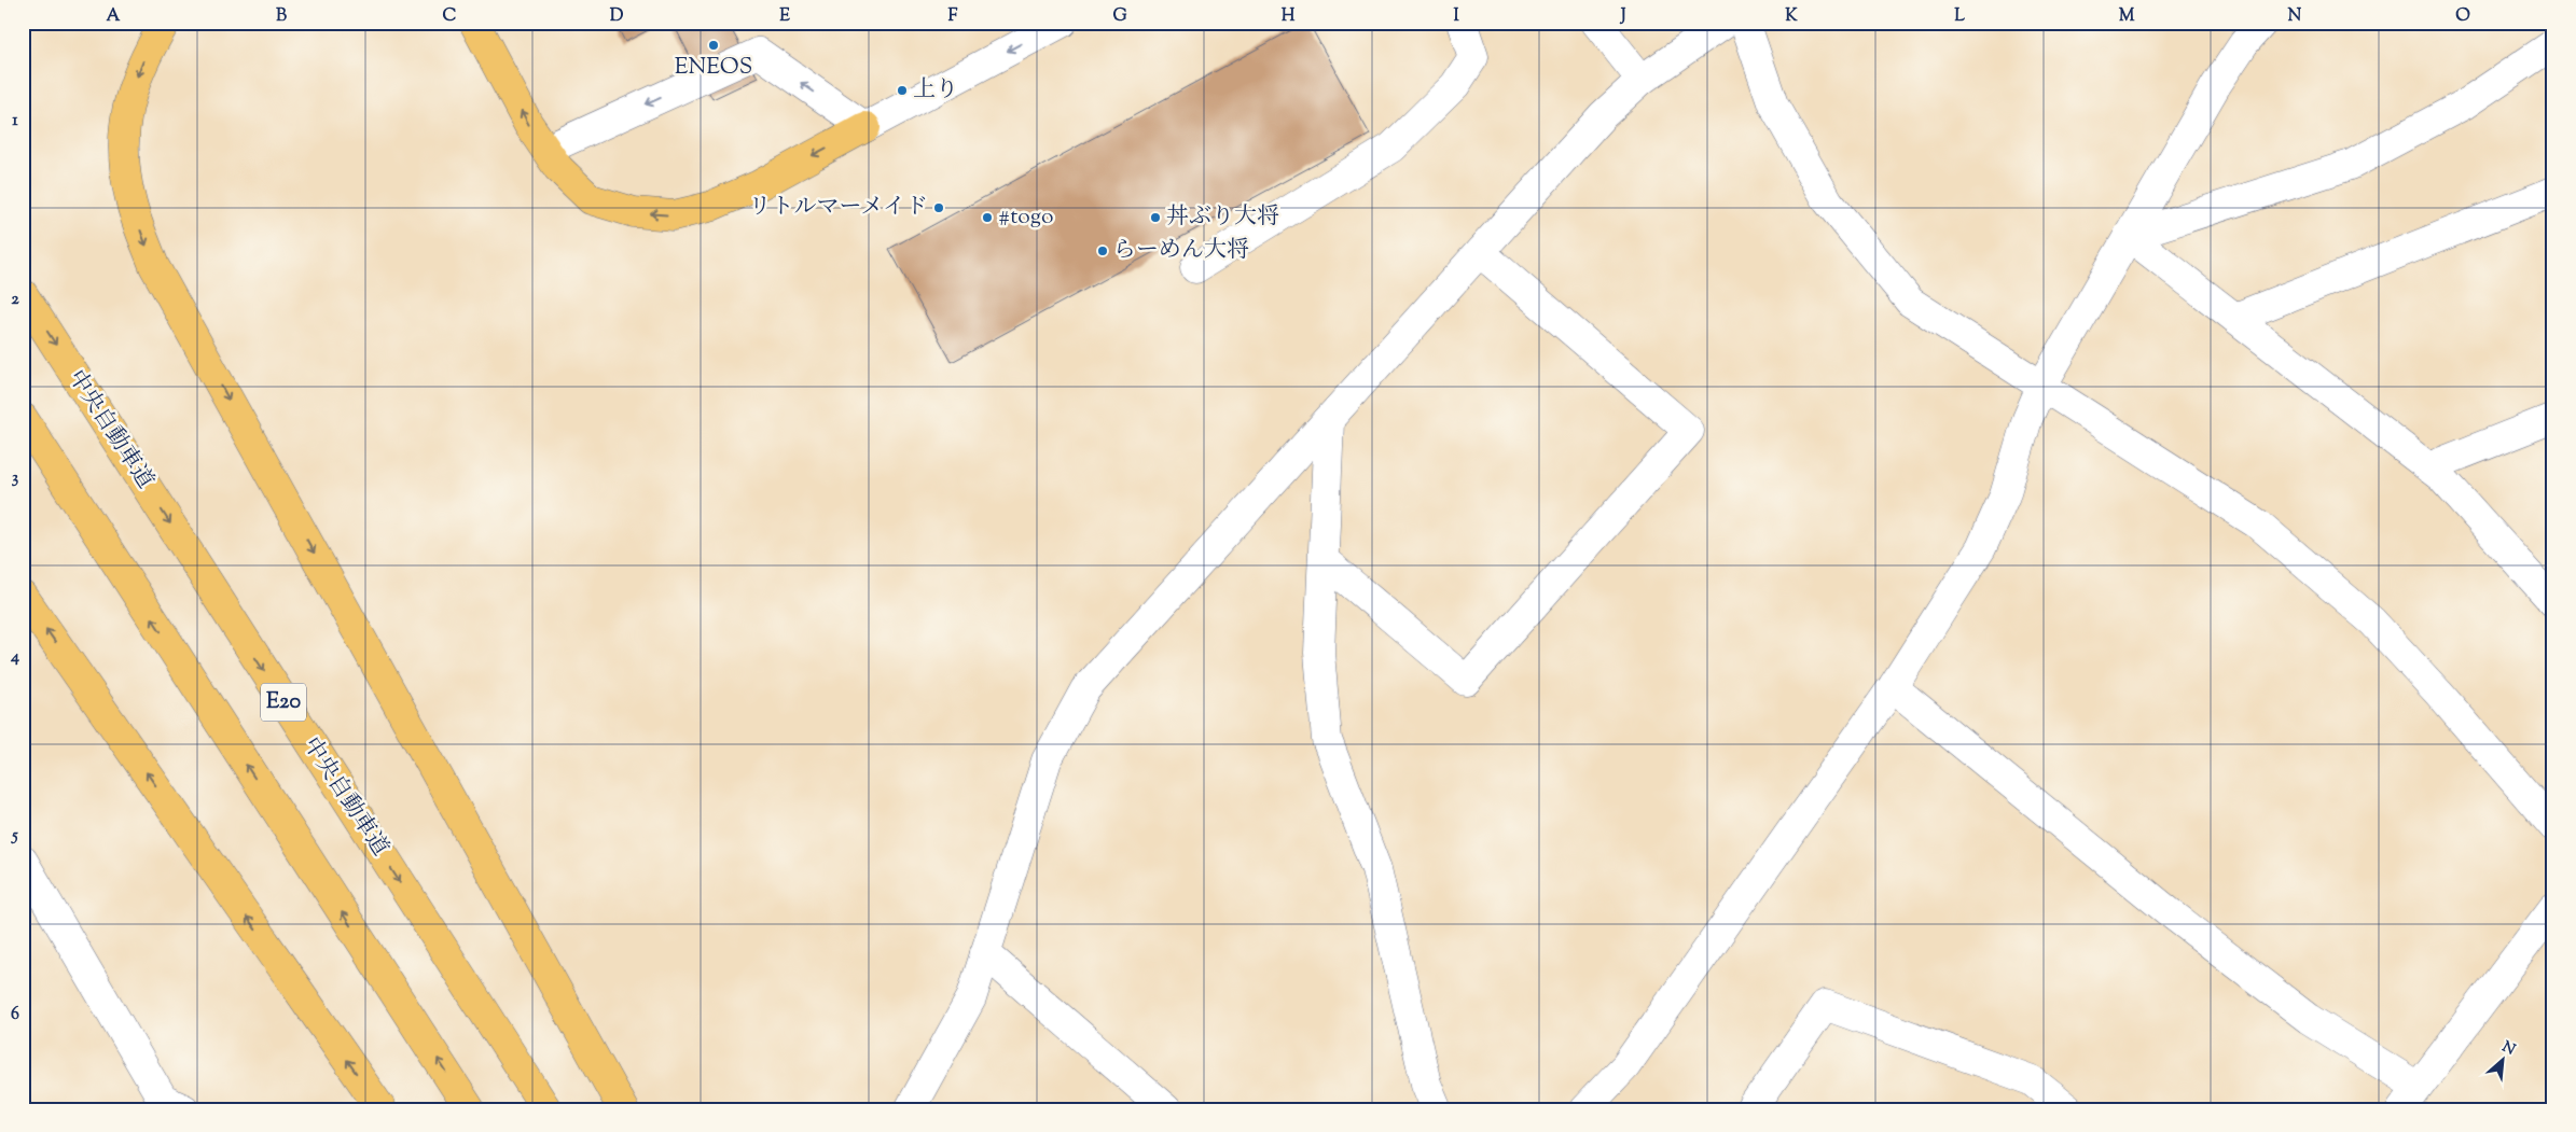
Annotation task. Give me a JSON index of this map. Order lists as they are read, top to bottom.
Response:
{
  "streets": {
    "highway": ["中央自動車道", "E20"]
  },
  "places": [
    "ENEOS",
    "上り",
    "リトルマーメイド",
    "#togo",
    "丼ぶり大将",
    "らーめん大将"
  ],
  "north": "top right",
  "grid": {
    "columns": [
      "A",
      "B",
      "C",
      "D",
      "E",
      "F",
      "G",
      "H",
      "I",
      "J",
      "K",
      "L",
      "M",
      "N",
      "O"
    ],
    "rows": [
      "1",
      "2",
      "3",
      "4",
      "5",
      "6"
    ]
  }
}
